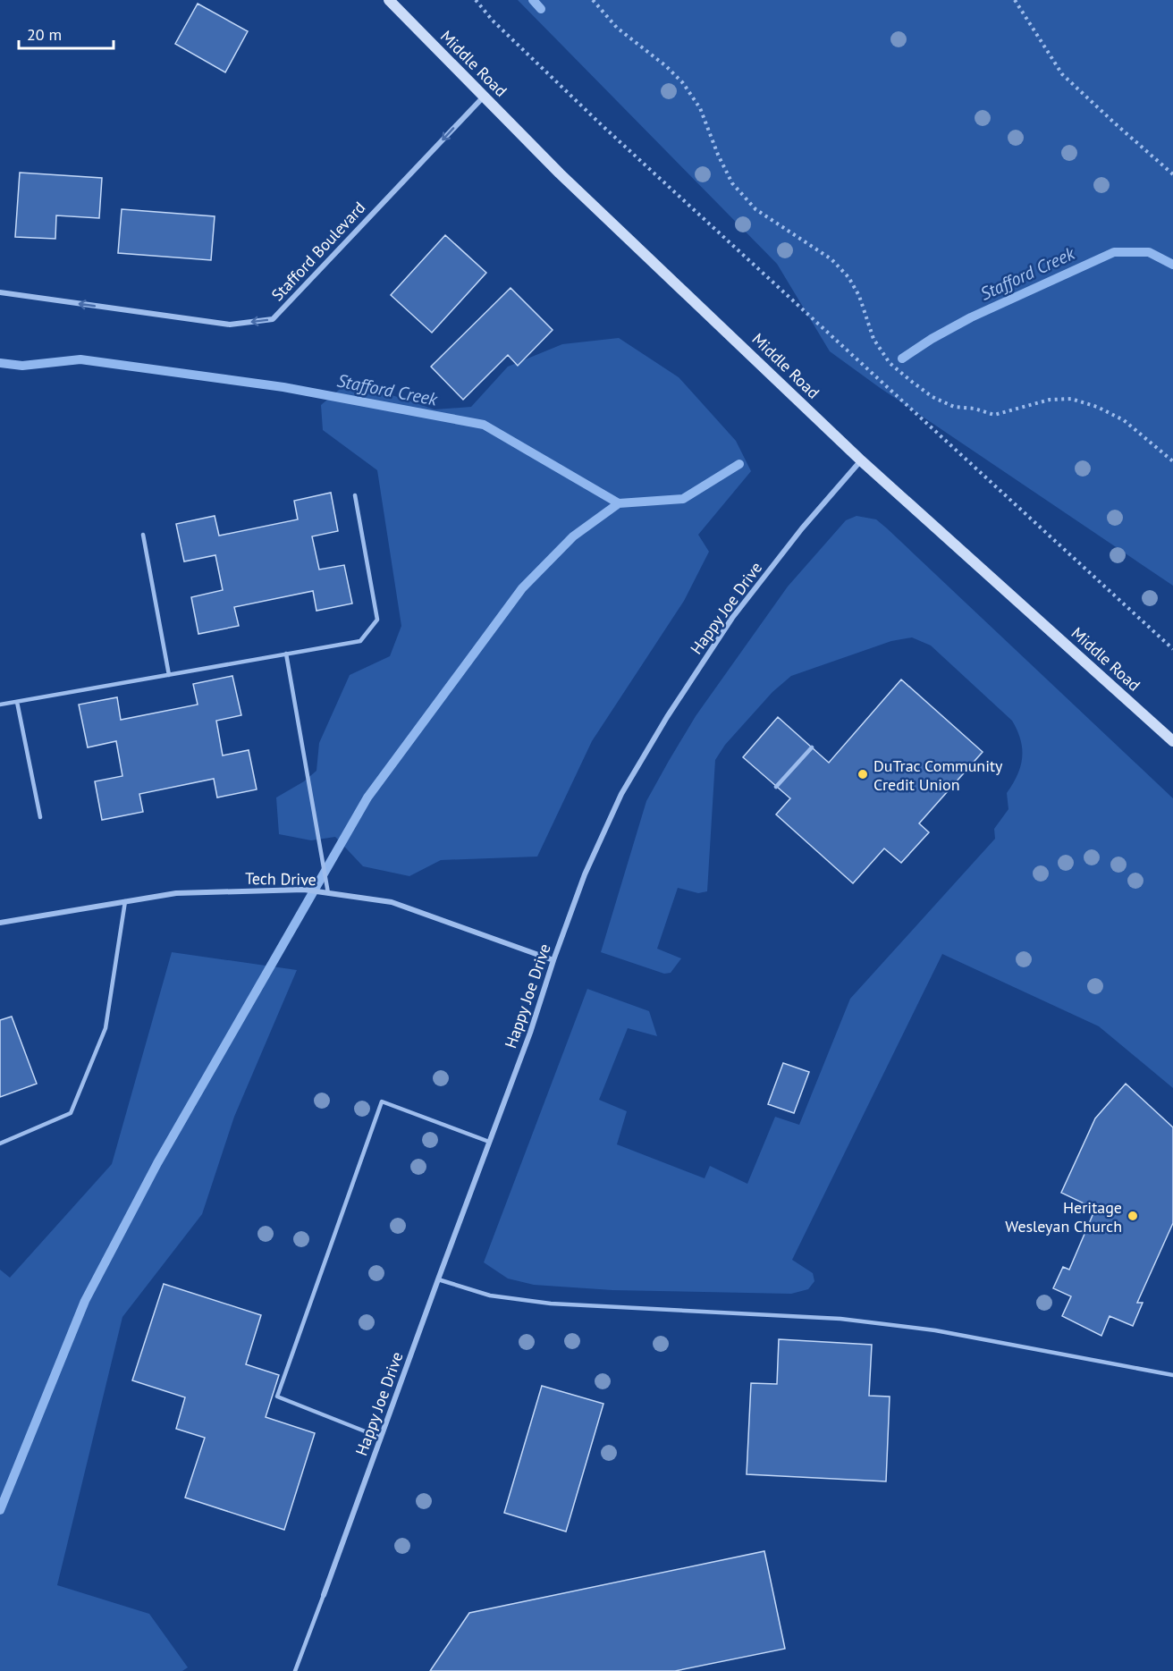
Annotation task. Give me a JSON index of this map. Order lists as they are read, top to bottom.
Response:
{
  "streets": {
    "main road": ["Middle Road"],
    "street": ["Stafford Boulevard", "Happy Joe Drive", "Tech Drive"]
  },
  "crossings": [
    ["Middle Road", "Stafford Boulevard"],
    ["Middle Road", "Happy Joe Drive"],
    ["Happy Joe Drive", "Tech Drive"]
  ],
  "one_way": ["Stafford Boulevard"],
  "water": ["Stafford Creek"],
  "places": ["DuTrac Community Credit Union", "Heritage Wesleyan Church"],
  "scale_bar": "20 m"
}
